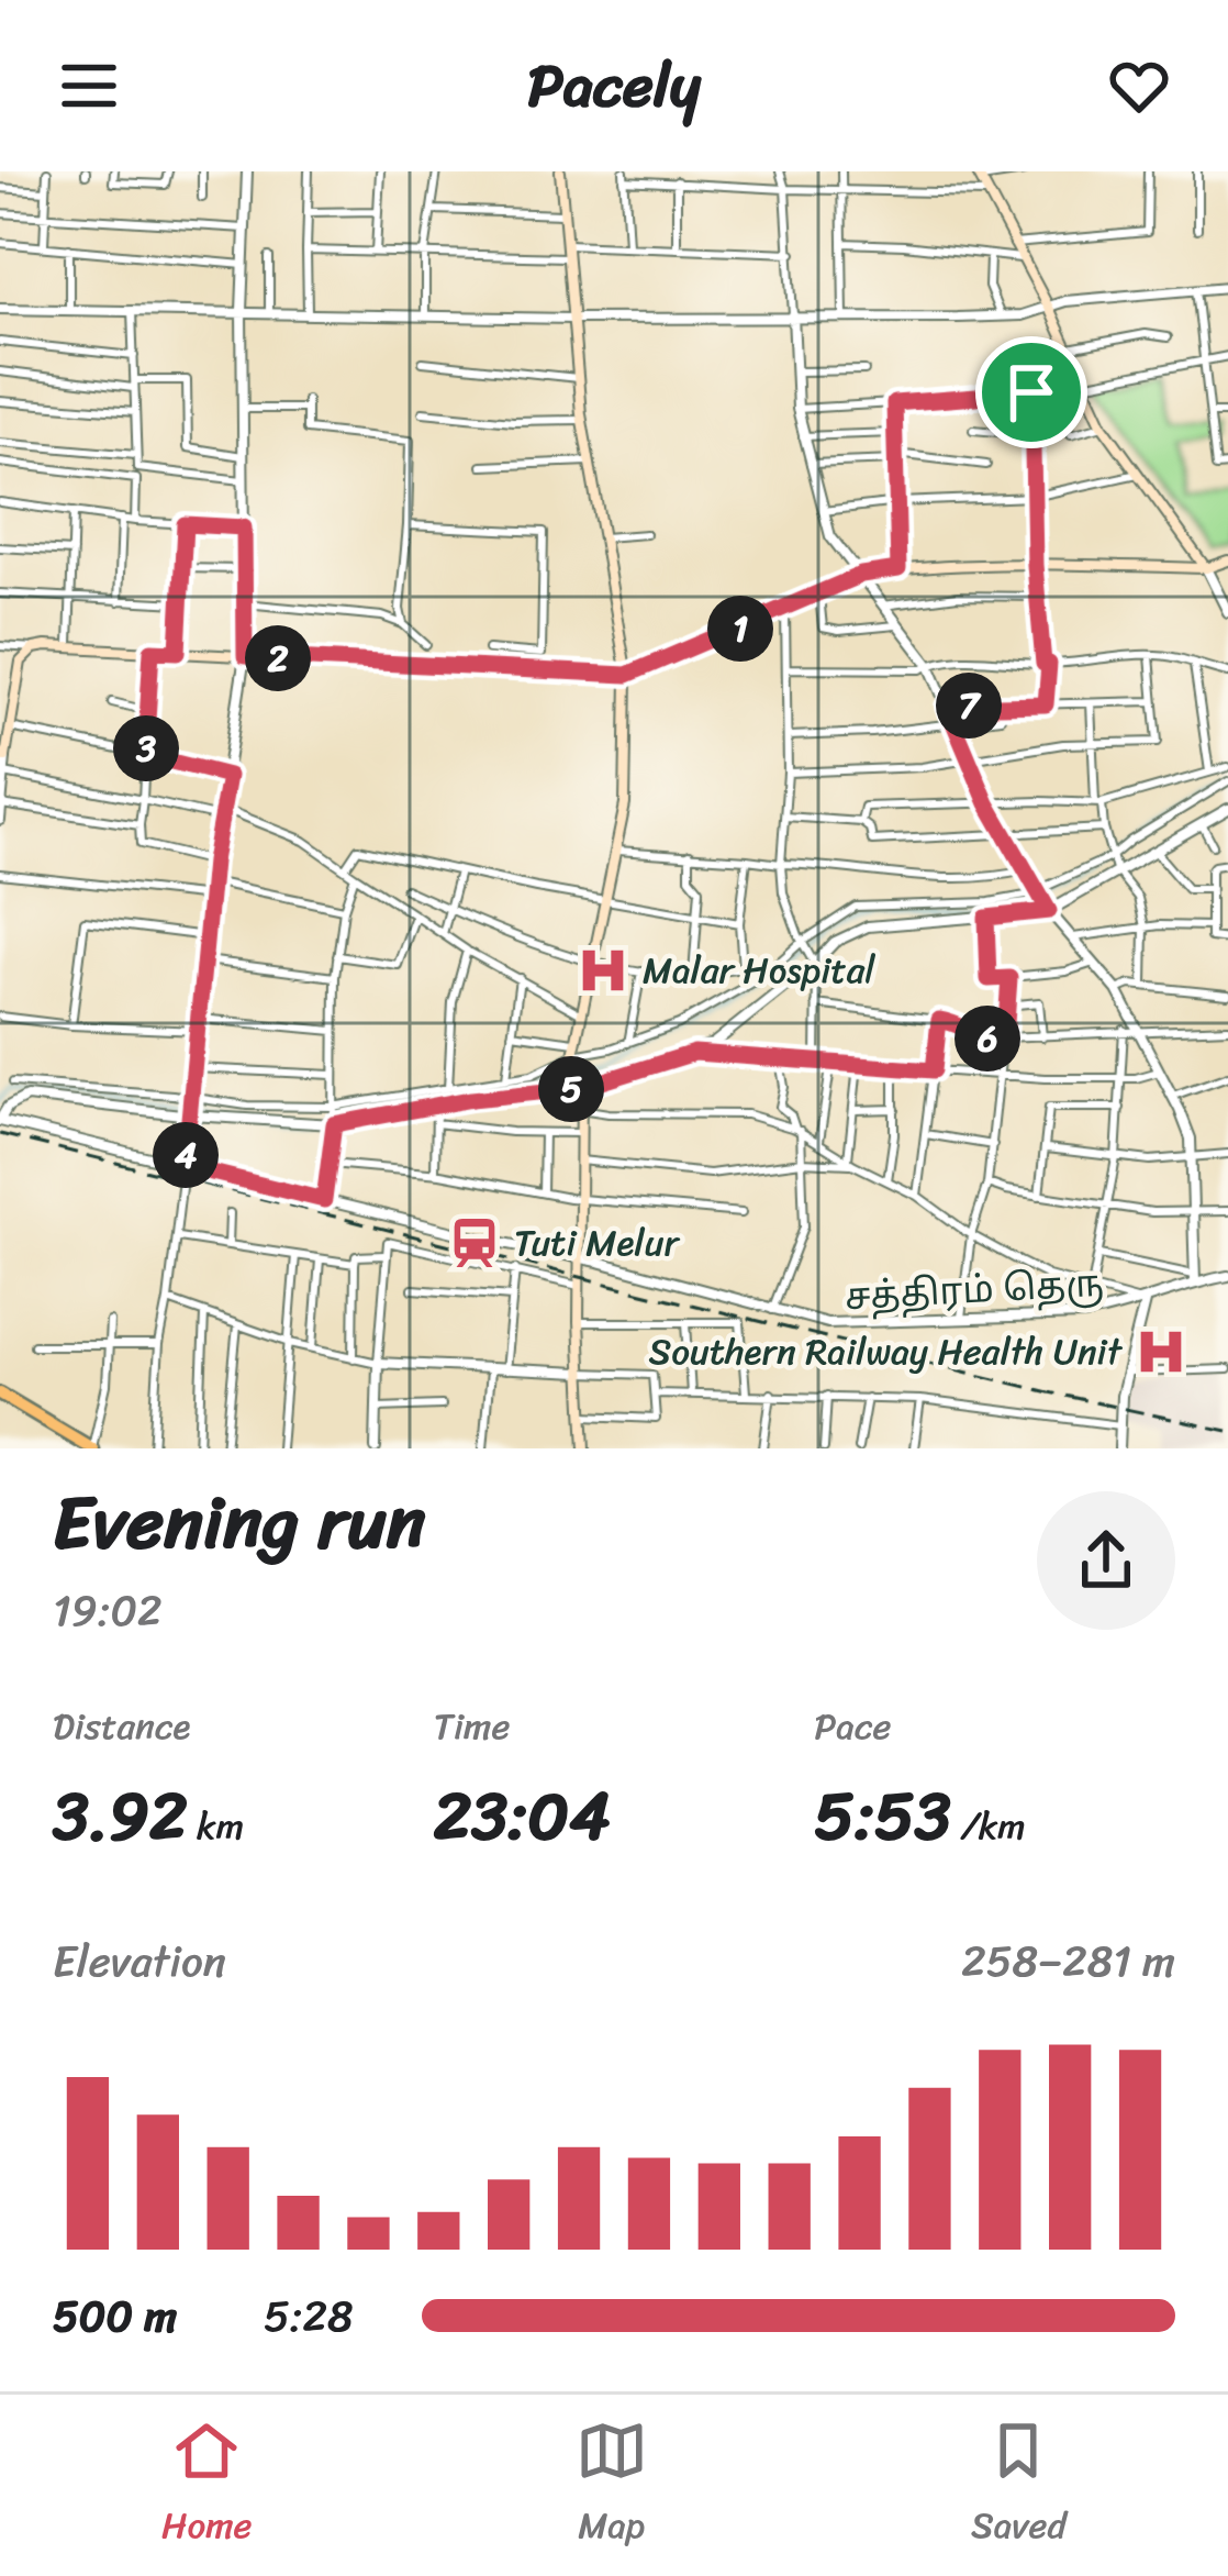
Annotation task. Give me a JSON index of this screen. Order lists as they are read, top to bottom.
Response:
{
  "streets": {
    "street": ["சத்திரம் தெரு"]
  },
  "places": {
    "hospital": ["Malar Hospital", "Southern Railway Health Unit"],
    "station": ["Tuti Melur"]
  },
  "page": {
    "header": "Pacely",
    "pins": [
      "1",
      "2",
      "7",
      "3",
      "6",
      "5",
      "4"
    ],
    "heading": ["Evening run", "19:02"],
    "stats": [
      ["Distance", "3.92 km"],
      ["Time", "23:04"],
      ["Pace", "5:53 /km"]
    ],
    "chart": ["Elevation", "258–281 m"],
    "list": [
      {
        "name": "500 m",
        "note": "5:28"
      }
    ],
    "tabs": ["Home", "Map", "Saved"]
  }
}
